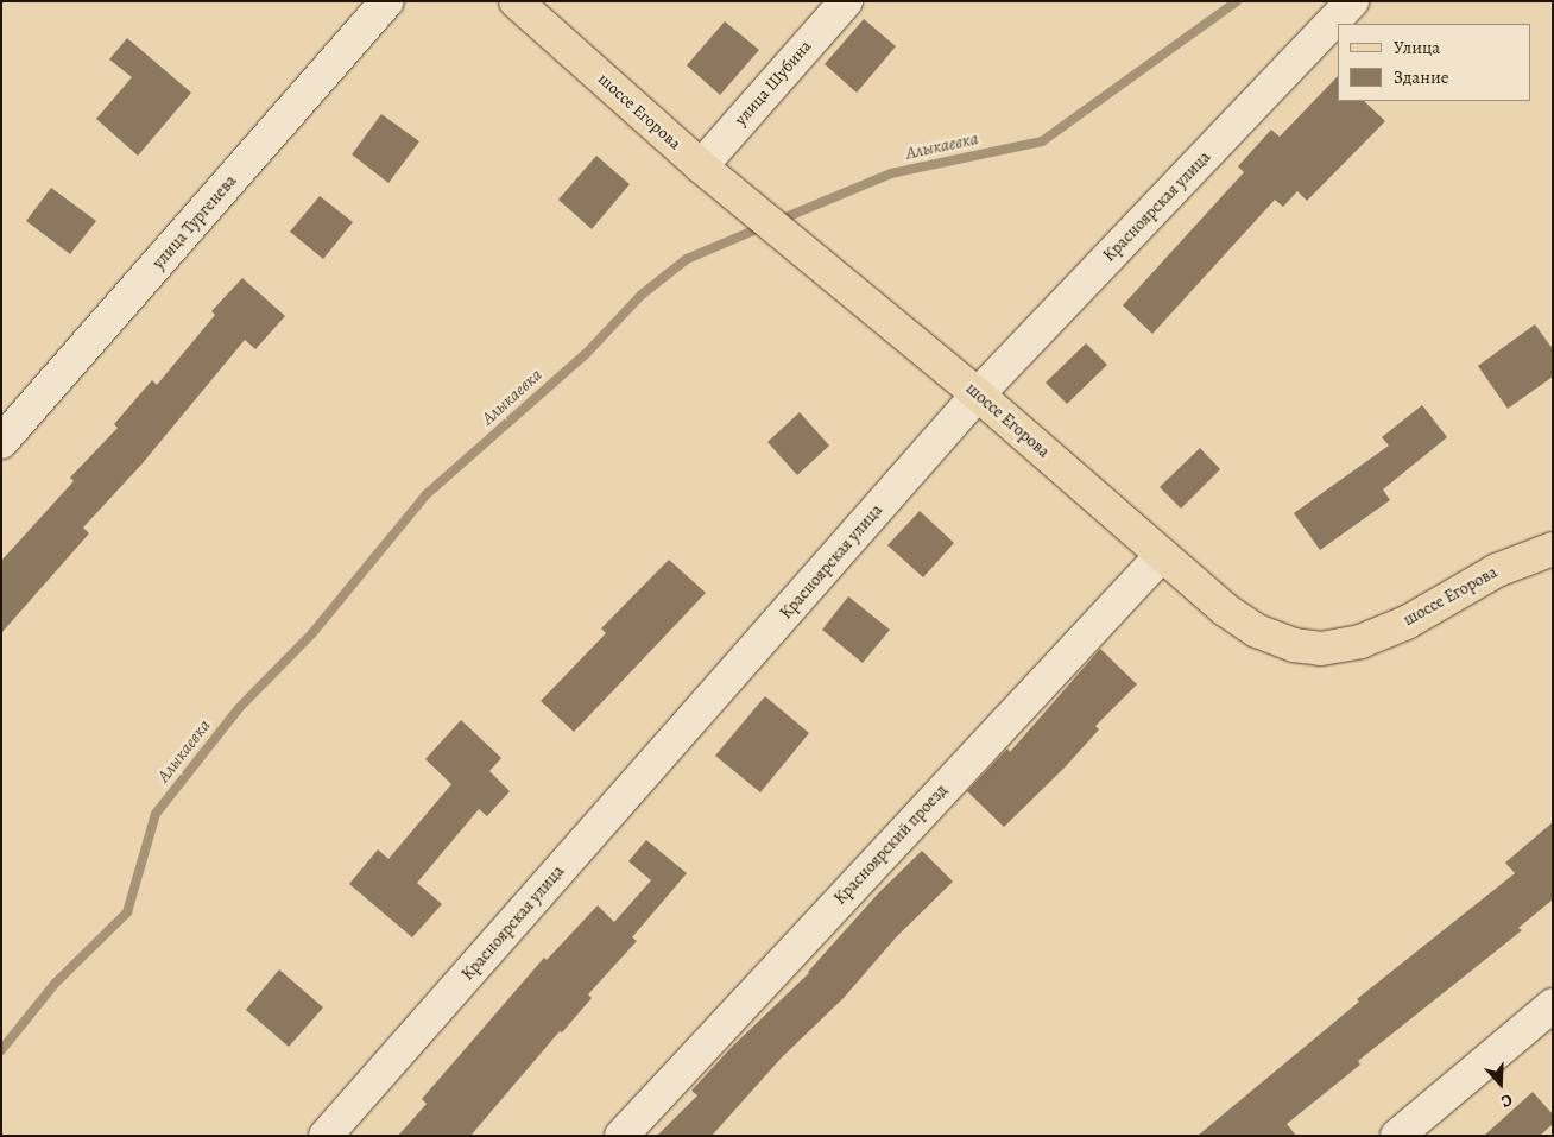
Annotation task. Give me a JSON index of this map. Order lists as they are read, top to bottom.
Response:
{
  "streets": {
    "main road": ["шоссе Егорова"],
    "street": [
      "улица Шубина",
      "Красноярская улица",
      "улица Тургенева",
      "Красноярский проезд"
    ]
  },
  "crossings": [
    ["улица Шубина", "шоссе Егорова"],
    ["шоссе Егорова", "Красноярская улица"],
    ["шоссе Егорова", "Красноярский проезд"]
  ],
  "water": ["Алыкаевка"],
  "legend": ["Улица", "Здание"],
  "north": "bottom"
}
